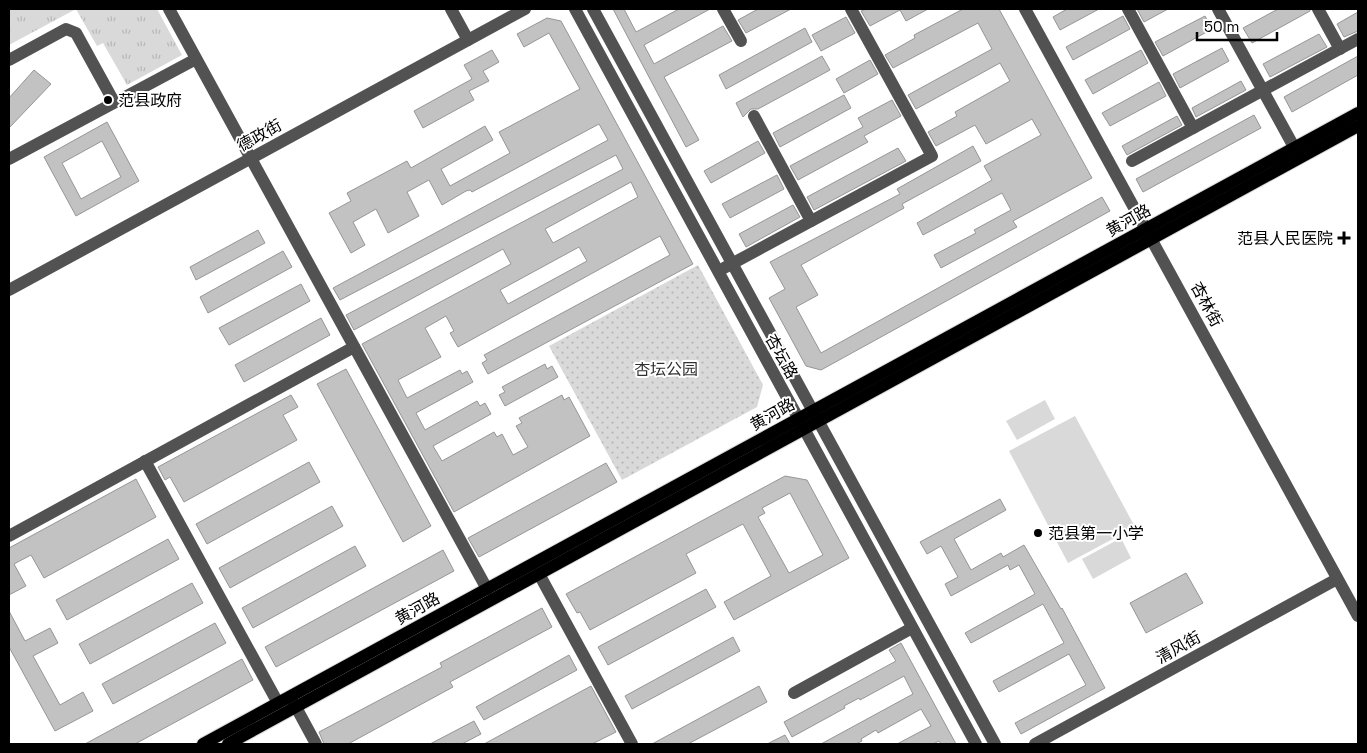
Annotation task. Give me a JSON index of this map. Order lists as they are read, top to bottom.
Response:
{
  "streets": {
    "main road": ["黄河路"],
    "street": [
      "德政街",
      "杏林街",
      "杏坛路",
      "清风街"
    ]
  },
  "crossings": [
    ["黄河路", "杏林街"],
    ["黄河路", "杏坛路"],
    ["杏林街", "清风街"]
  ],
  "parks": ["杏坛公园"],
  "places": {
    "other": ["范县政府", "范县第一小学"],
    "health": ["范县人民医院"]
  },
  "scale_bar": "50 m"
}
